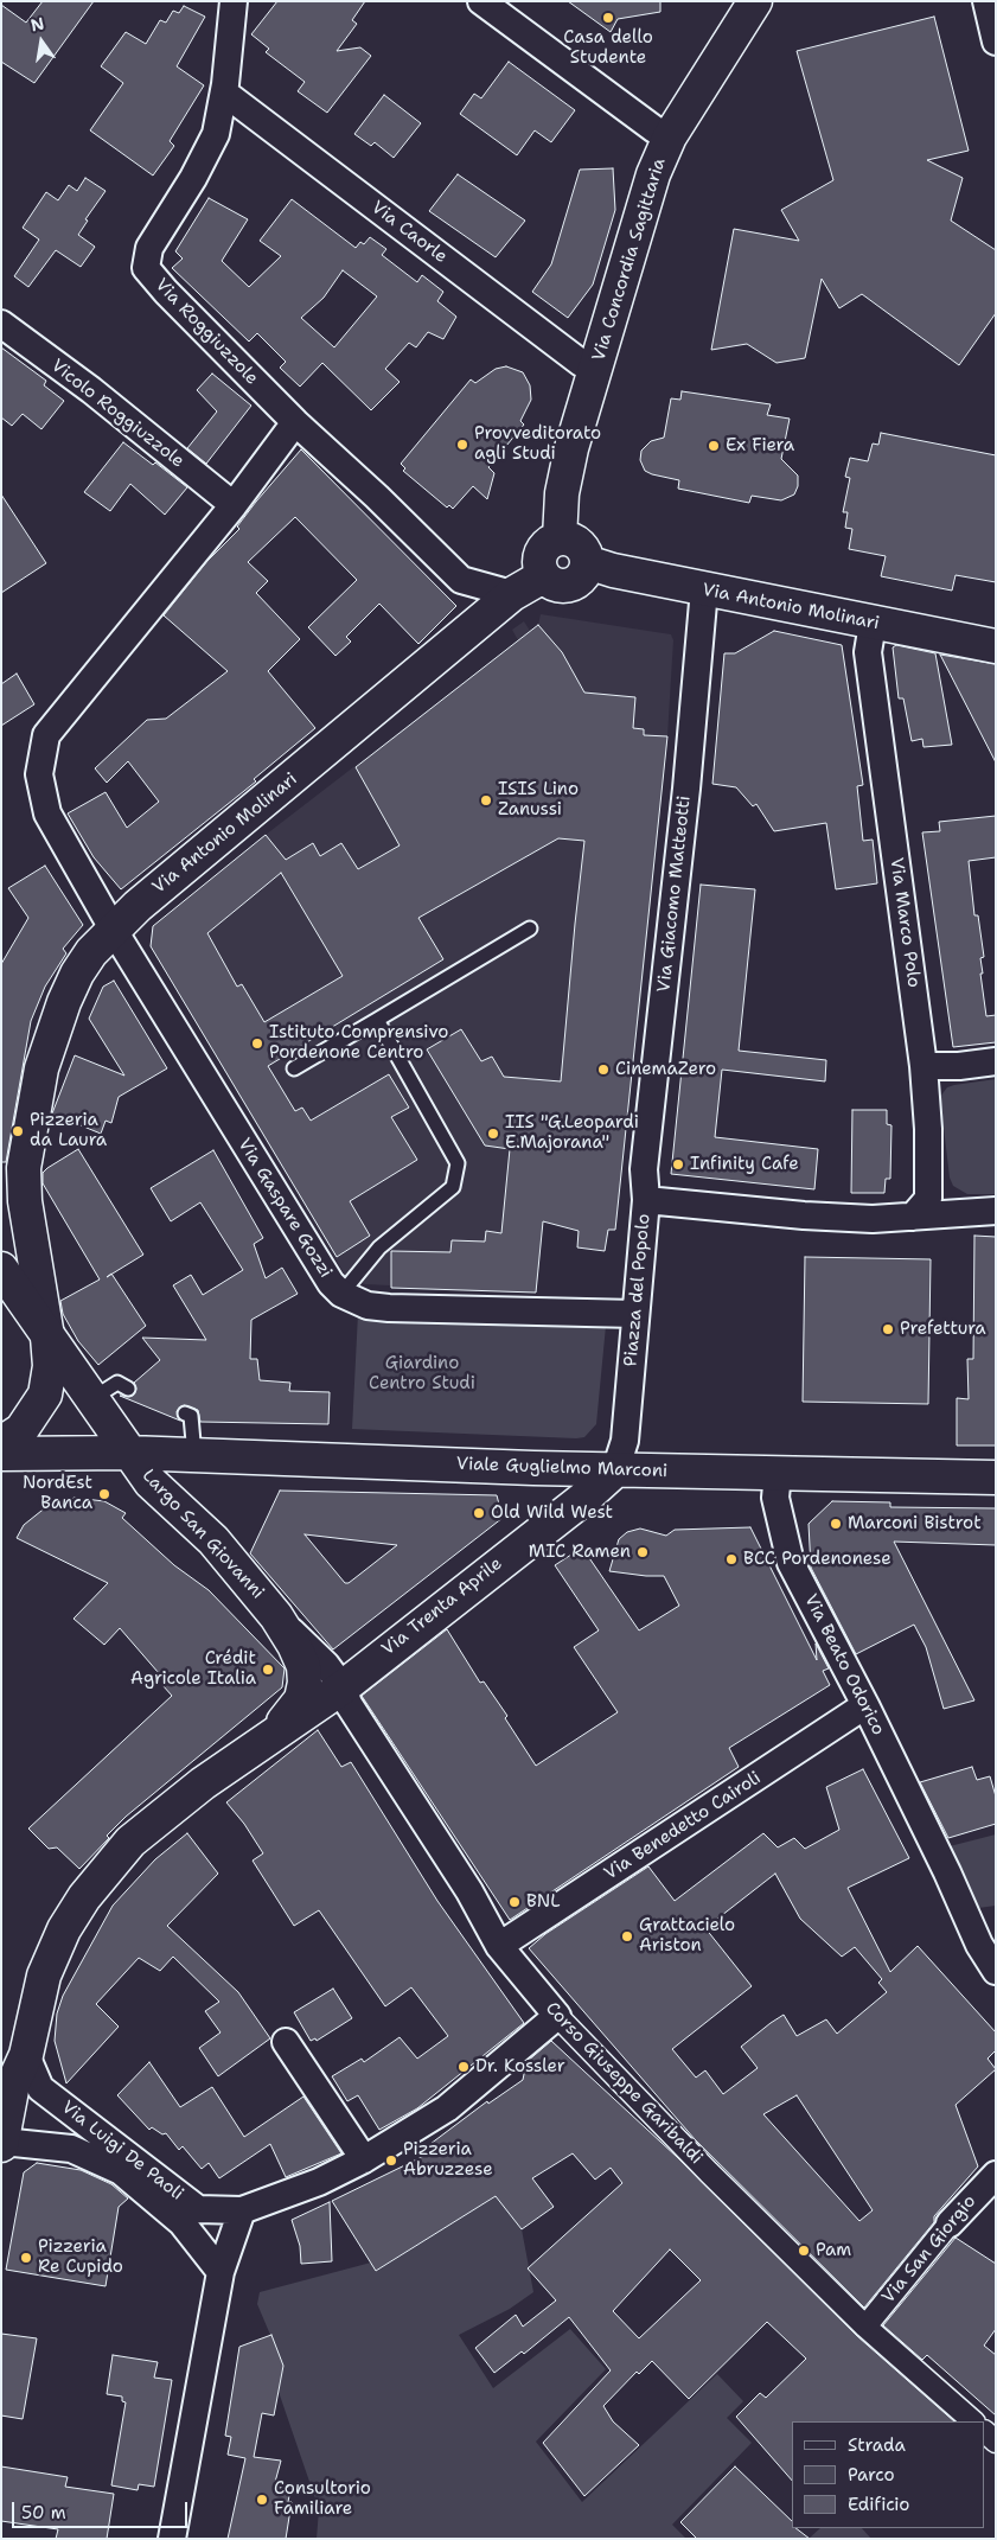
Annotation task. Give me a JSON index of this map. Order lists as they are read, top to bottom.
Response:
{
  "streets": {
    "main road": [
      "Via Concordia Sagittaria",
      "Via Antonio Molinari",
      "Viale Guglielmo Marconi",
      "Largo San Giovanni",
      "Via Trenta Aprile"
    ],
    "street": [
      "Via Caorle",
      "Via Roggiuzzole",
      "Vicolo Roggiuzzole",
      "Via Giacomo Matteotti",
      "Via Marco Polo",
      "Via Gaspare Gozzi",
      "Piazza del Popolo",
      "Via Beato Odorico",
      "Via Benedetto Cairoli",
      "Corso Giuseppe Garibaldi",
      "Via Luigi De Paoli",
      "Via San Giorgio"
    ]
  },
  "crossings": [
    ["Via Caorle", "Via Concordia Sagittaria"],
    ["Via Caorle", "Via Roggiuzzole"],
    ["Via Concordia Sagittaria", "Via Antonio Molinari"],
    ["Via Roggiuzzole", "Via Antonio Molinari"],
    ["Vicolo Roggiuzzole", "Via Gaspare Gozzi"],
    ["Via Antonio Molinari", "Via Giacomo Matteotti"],
    ["Via Antonio Molinari", "Via Marco Polo"],
    ["Via Antonio Molinari", "Via Gaspare Gozzi"],
    ["Via Giacomo Matteotti", "Piazza del Popolo"],
    ["Via Marco Polo", "Piazza del Popolo"],
    ["Via Gaspare Gozzi", "Piazza del Popolo"],
    ["Piazza del Popolo", "Viale Guglielmo Marconi"],
    ["Piazza del Popolo", "Via Trenta Aprile"],
    ["Viale Guglielmo Marconi", "Largo San Giovanni"],
    ["Viale Guglielmo Marconi", "Via Trenta Aprile"],
    ["Viale Guglielmo Marconi", "Via Beato Odorico"],
    ["Largo San Giovanni", "Via Trenta Aprile"],
    ["Largo San Giovanni", "Corso Giuseppe Garibaldi"],
    ["Via Trenta Aprile", "Corso Giuseppe Garibaldi"],
    ["Via Beato Odorico", "Via Benedetto Cairoli"],
    ["Via Benedetto Cairoli", "Corso Giuseppe Garibaldi"],
    ["Corso Giuseppe Garibaldi", "Via Luigi De Paoli"],
    ["Corso Giuseppe Garibaldi", "Via San Giorgio"]
  ],
  "parks": ["Giardino Centro Studi"],
  "places": [
    "Casa dello Studente",
    "Provveditorato agli Studi",
    "Ex Fiera",
    "ISIS Lino Zanussi",
    "Istituto Comprensivo Pordenone Centro",
    "CinemaZero",
    "Pizzeria da Laura",
    "IIS \"G.Leopardi E.Majorana\"",
    "Infinity Cafe",
    "Prefettura",
    "NordEst Banca",
    "Old Wild West",
    "Marconi Bistrot",
    "MIC Ramen",
    "BCC Pordenonese",
    "Crédit Agricole Italia",
    "BNL",
    "Grattacielo Ariston",
    "Dr. Kossler",
    "Pizzeria Abruzzese",
    "Pam",
    "Pizzeria Re Cupido",
    "Consultorio Familiare"
  ],
  "legend": ["Strada", "Parco", "Edificio"],
  "scale_bar": "50 m",
  "north": "top"
}
